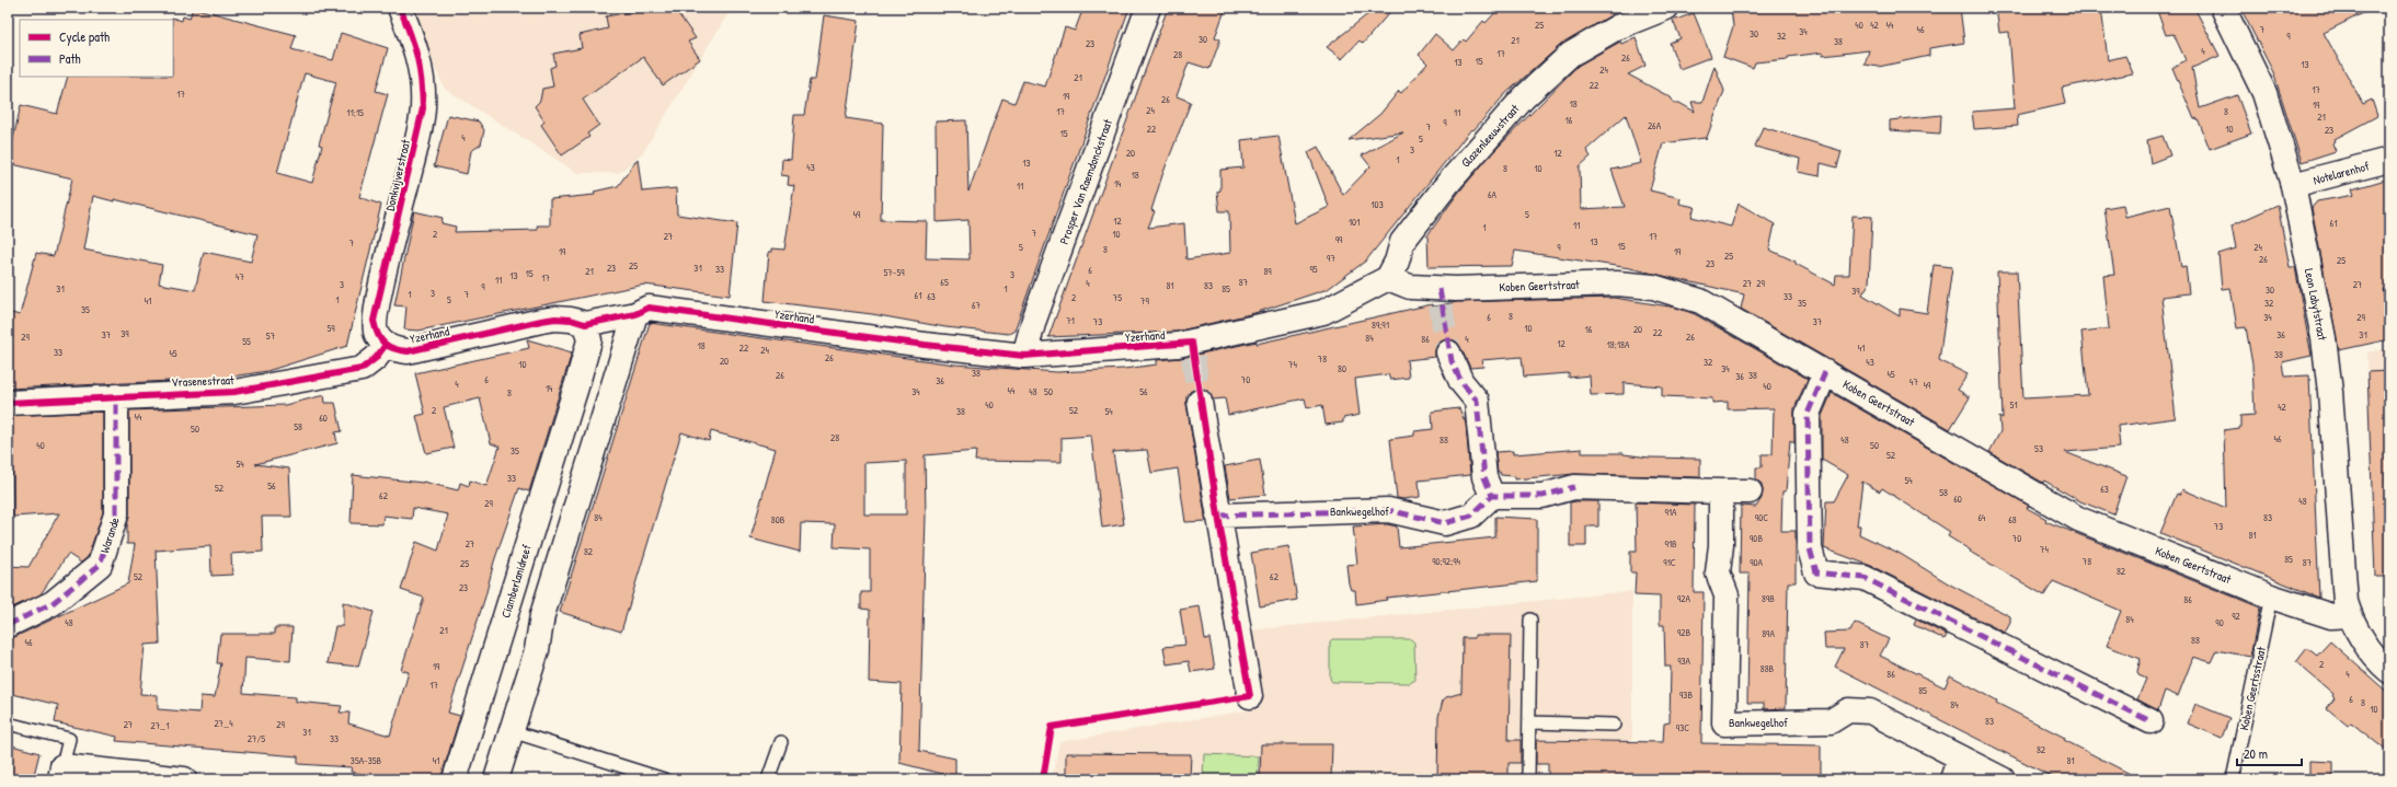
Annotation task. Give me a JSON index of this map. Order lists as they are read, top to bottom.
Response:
{
  "streets": {
    "street": [
      "Glazenleeuwstraat",
      "Notelarenhof",
      "Donkvijverstraat",
      "Prosper Van Raemdonckstraat",
      "Koben Geertstraat",
      "Leon Labytstraat",
      "Yzerhand",
      "Vrasenestraat",
      "Bankwegelhof",
      "Warande",
      "Ciamberlanidreef"
    ],
    "lane": ["Koben Geertsstraat"]
  },
  "crossings": [
    ["Glazenleeuwstraat", "Koben Geertstraat"],
    ["Glazenleeuwstraat", "Yzerhand"],
    ["Notelarenhof", "Leon Labytstraat"],
    ["Donkvijverstraat", "Yzerhand"],
    ["Donkvijverstraat", "Vrasenestraat"],
    ["Prosper Van Raemdonckstraat", "Yzerhand"],
    ["Koben Geertstraat", "Leon Labytstraat"],
    ["Koben Geertstraat", "Yzerhand"],
    ["Koben Geertstraat", "Koben Geertsstraat"],
    ["Yzerhand", "Vrasenestraat"],
    ["Yzerhand", "Ciamberlanidreef"],
    ["Vrasenestraat", "Warande"]
  ],
  "house_numbers": [
    "25",
    "40",
    "42",
    "44",
    "46",
    "7",
    "34",
    "30",
    "32",
    "9",
    "30",
    "21",
    "38",
    "23",
    "4",
    "17",
    "28",
    "26",
    "15",
    "13",
    "13",
    "24",
    "21",
    "22",
    "17",
    "17",
    "19",
    "26",
    "18",
    "19",
    "24",
    "17",
    "8",
    "11;15",
    "11",
    "21",
    "16",
    "9",
    "26A",
    "7",
    "22",
    "10",
    "23",
    "15",
    "4",
    "5",
    "3",
    "20",
    "12",
    "1",
    "13",
    "43",
    "8",
    "10",
    "18",
    "14",
    "11",
    "6A",
    "103",
    "49",
    "5",
    "12",
    "101",
    "61",
    "11",
    "1",
    "7",
    "2",
    "10",
    "27",
    "17",
    "99",
    "13",
    "7",
    "15",
    "5",
    "9",
    "24",
    "8",
    "19",
    "19",
    "25",
    "97",
    "26",
    "25",
    "23",
    "25",
    "23",
    "31",
    "33",
    "95",
    "6",
    "21",
    "89",
    "57-59",
    "15",
    "3",
    "13",
    "47",
    "17",
    "11",
    "65",
    "87",
    "4",
    "27",
    "29",
    "3",
    "27",
    "81",
    "83",
    "9",
    "31",
    "1",
    "85",
    "30",
    "39",
    "3",
    "1",
    "7",
    "61",
    "63",
    "33",
    "2",
    "75",
    "1",
    "5",
    "41",
    "79",
    "35",
    "32",
    "67",
    "35",
    "8",
    "6",
    "34",
    "29",
    "71",
    "73",
    "37",
    "89;91",
    "59",
    "10",
    "16",
    "20",
    "22",
    "39",
    "37",
    "36",
    "31",
    "57",
    "29",
    "26",
    "84",
    "86",
    "4",
    "55",
    "12",
    "18;18A",
    "18",
    "22",
    "41",
    "24",
    "33",
    "45",
    "38",
    "26",
    "78",
    "20",
    "32",
    "43",
    "10",
    "74",
    "80",
    "34",
    "38",
    "45",
    "26",
    "38",
    "36",
    "6",
    "70",
    "36",
    "47",
    "4",
    "49",
    "40",
    "14",
    "44",
    "34",
    "48",
    "50",
    "56",
    "8",
    "40",
    "51",
    "42",
    "2",
    "52",
    "38",
    "54",
    "44",
    "60",
    "58",
    "50",
    "28",
    "46",
    "88",
    "48",
    "40",
    "50",
    "53",
    "35",
    "52",
    "54",
    "33",
    "54",
    "56",
    "52",
    "63",
    "58",
    "62",
    "60",
    "48",
    "29",
    "91A",
    "84",
    "90C",
    "64",
    "83",
    "80B",
    "68",
    "73",
    "81",
    "90B",
    "70",
    "27",
    "91B",
    "74",
    "82",
    "85",
    "90;92;94",
    "78",
    "91C",
    "90A",
    "87",
    "25",
    "82",
    "52",
    "62",
    "23",
    "92A",
    "89B",
    "86",
    "92",
    "84",
    "48",
    "90",
    "21",
    "92B",
    "89A",
    "88",
    "46",
    "87",
    "93A",
    "2",
    "19",
    "88B",
    "86",
    "4",
    "17",
    "85",
    "93B",
    "6",
    "8",
    "84",
    "10",
    "83",
    "27_4",
    "27",
    "29",
    "27_1",
    "93C",
    "31",
    "27/5",
    "33",
    "82",
    "35A-35B",
    "41",
    "81"
  ],
  "legend": ["Cycle path", "Path"],
  "scale_bar": "20 m"
}
